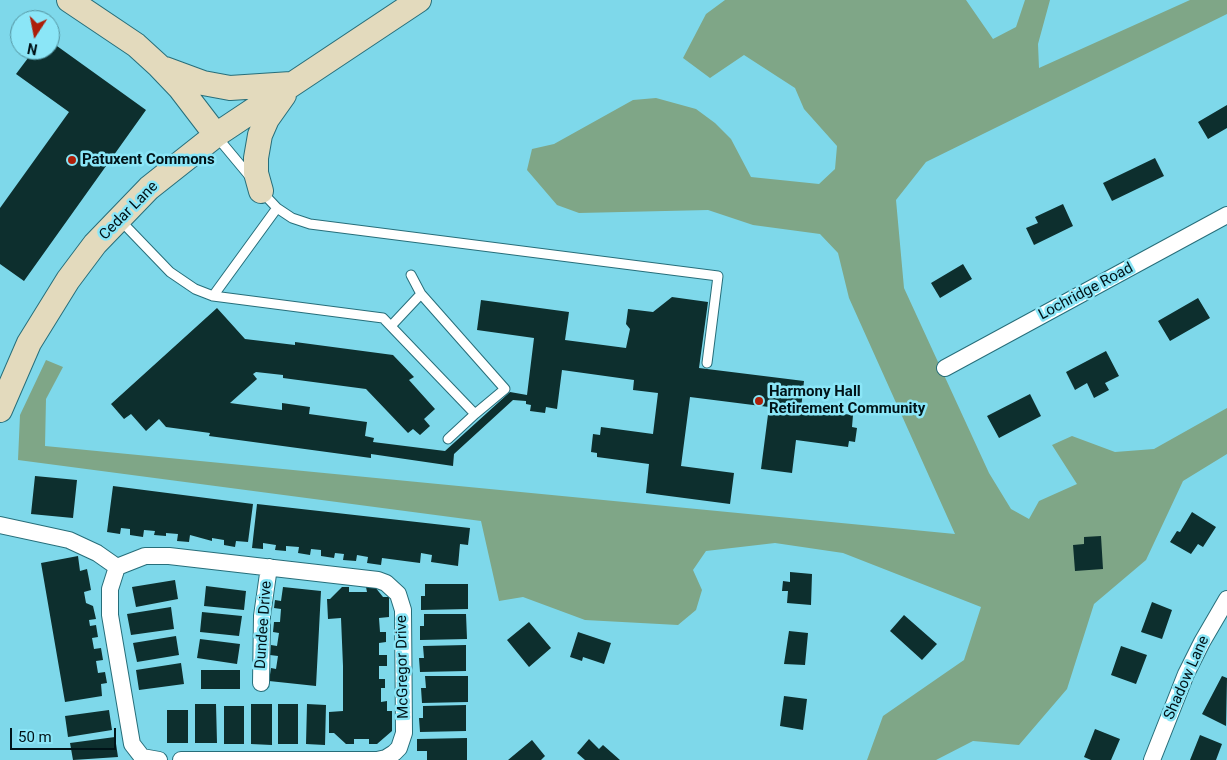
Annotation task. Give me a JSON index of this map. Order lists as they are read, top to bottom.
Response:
{
  "streets": {
    "main road": ["Cedar Lane"],
    "street": [
      "Lochridge Road",
      "Dundee Drive",
      "McGregor Drive",
      "Shadow Lane"
    ]
  },
  "crossings": [
    ["Dundee Drive", "McGregor Drive"]
  ],
  "places": ["Patuxent Commons", "Harmony Hall Retirement Community"],
  "scale_bar": "50 m",
  "north": "bottom"
}
